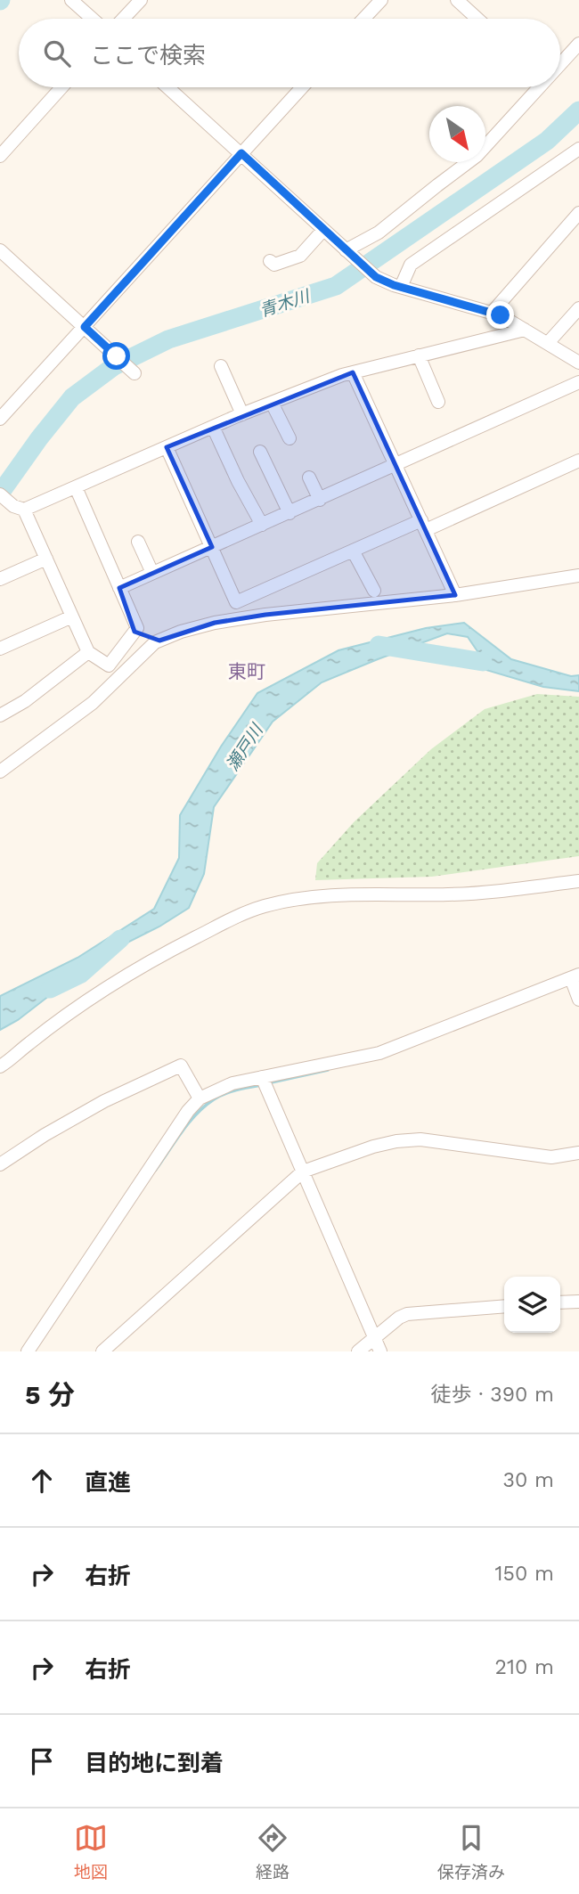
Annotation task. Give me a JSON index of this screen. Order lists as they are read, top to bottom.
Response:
{
  "districts": ["東町"],
  "water": ["青木川", "瀬戸川"],
  "north": "bottom right",
  "page": {
    "search": "ここで検索",
    "heading": ["5 分", "徒歩 · 390 m"],
    "list": [
      ["直進", "30 m"],
      ["右折", "150 m"],
      ["右折", "210 m"],
      "目的地に到着"
    ],
    "nav": ["地図", "経路", "保存済み"]
  }
}
